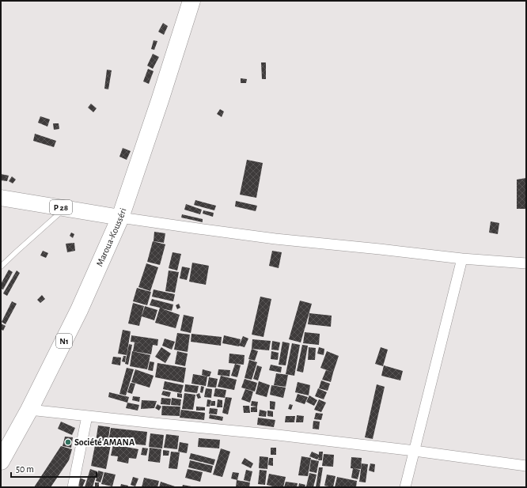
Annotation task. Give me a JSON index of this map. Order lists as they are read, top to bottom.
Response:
{
  "streets": {
    "highway": ["Maroua-Kousséri", "N1"],
    "main road": ["P 28"]
  },
  "crossings": [
    ["P 28", "Maroua-Kousséri"]
  ],
  "places": ["Société AMANA"],
  "scale_bar": "50 m"
}
